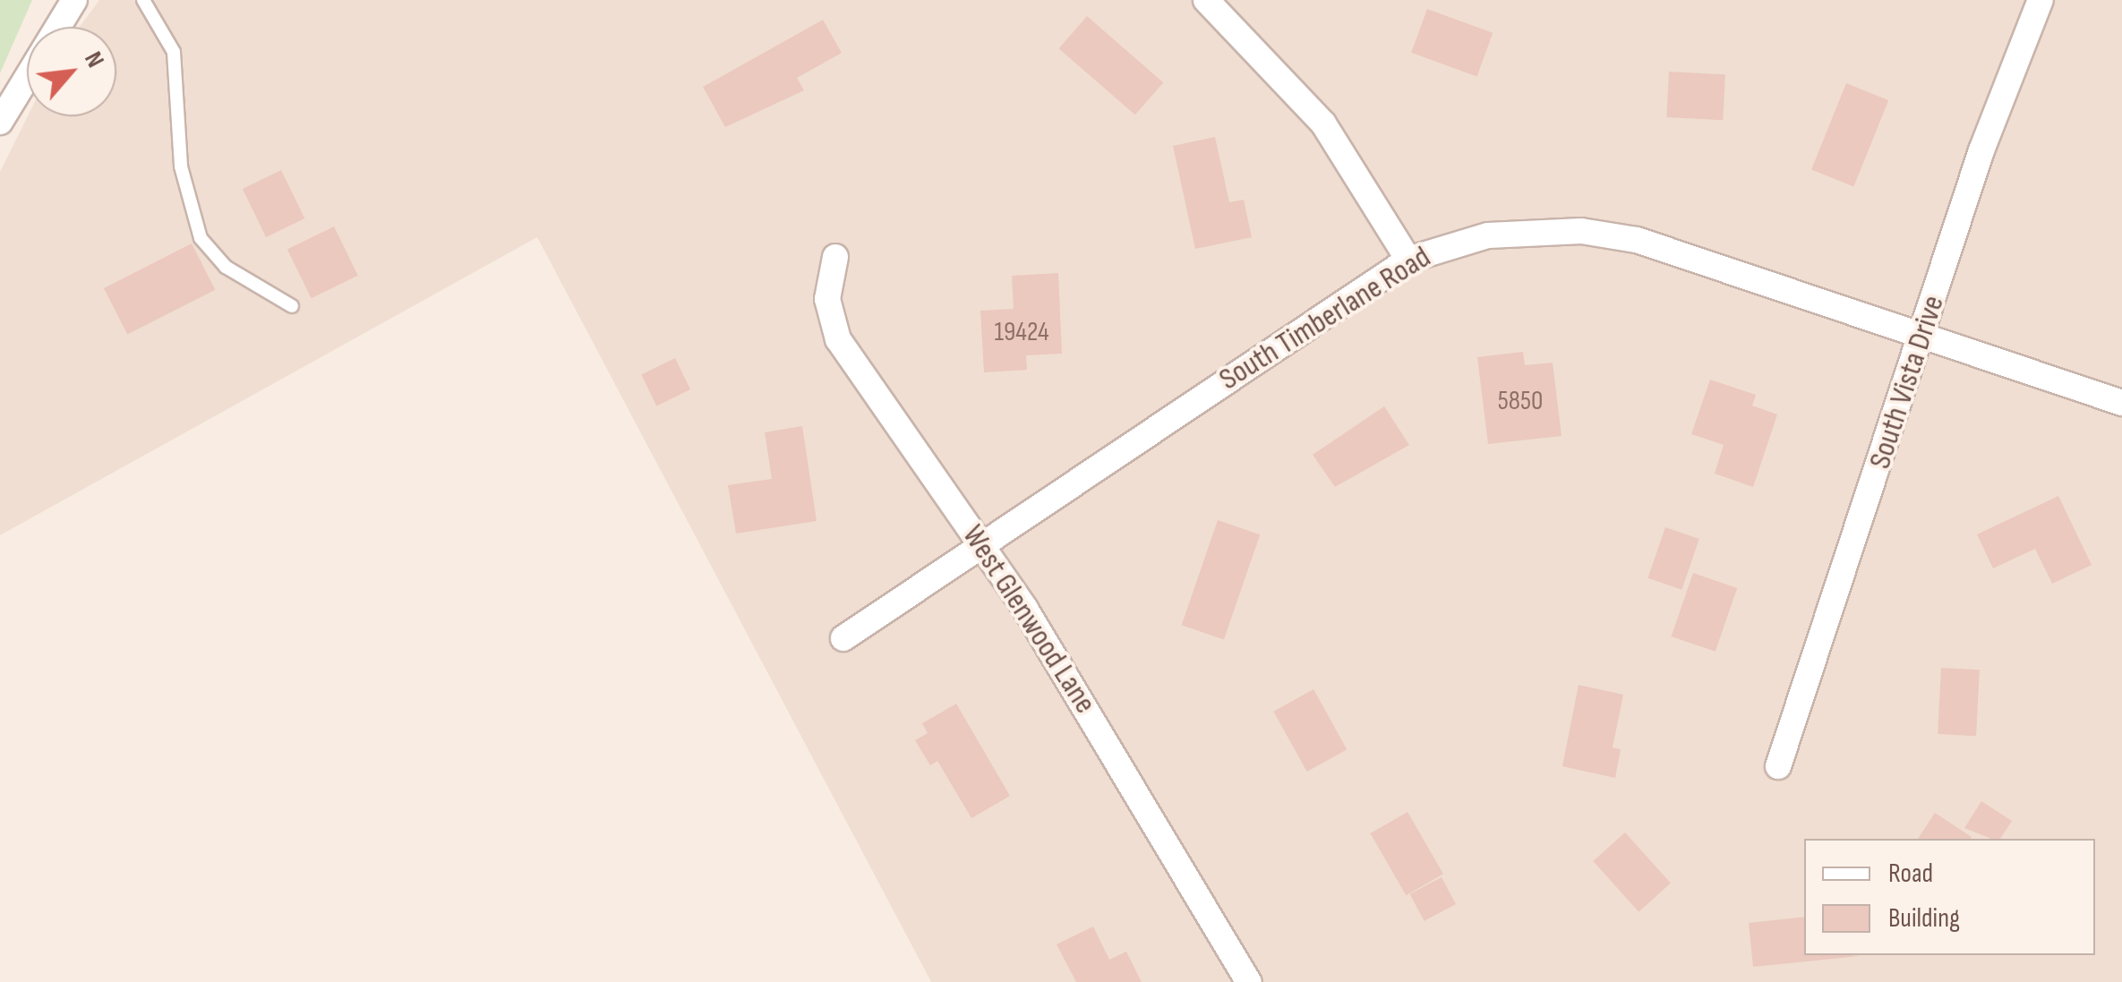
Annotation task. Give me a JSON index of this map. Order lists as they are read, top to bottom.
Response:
{
  "streets": {
    "street": ["South Timberlane Road", "South Vista Drive", "West Glenwood Lane"]
  },
  "crossings": [
    ["South Timberlane Road", "South Vista Drive"],
    ["South Timberlane Road", "West Glenwood Lane"]
  ],
  "house_numbers": ["19424", "5850"],
  "legend": ["Road", "Building"],
  "north": "top right"
}
